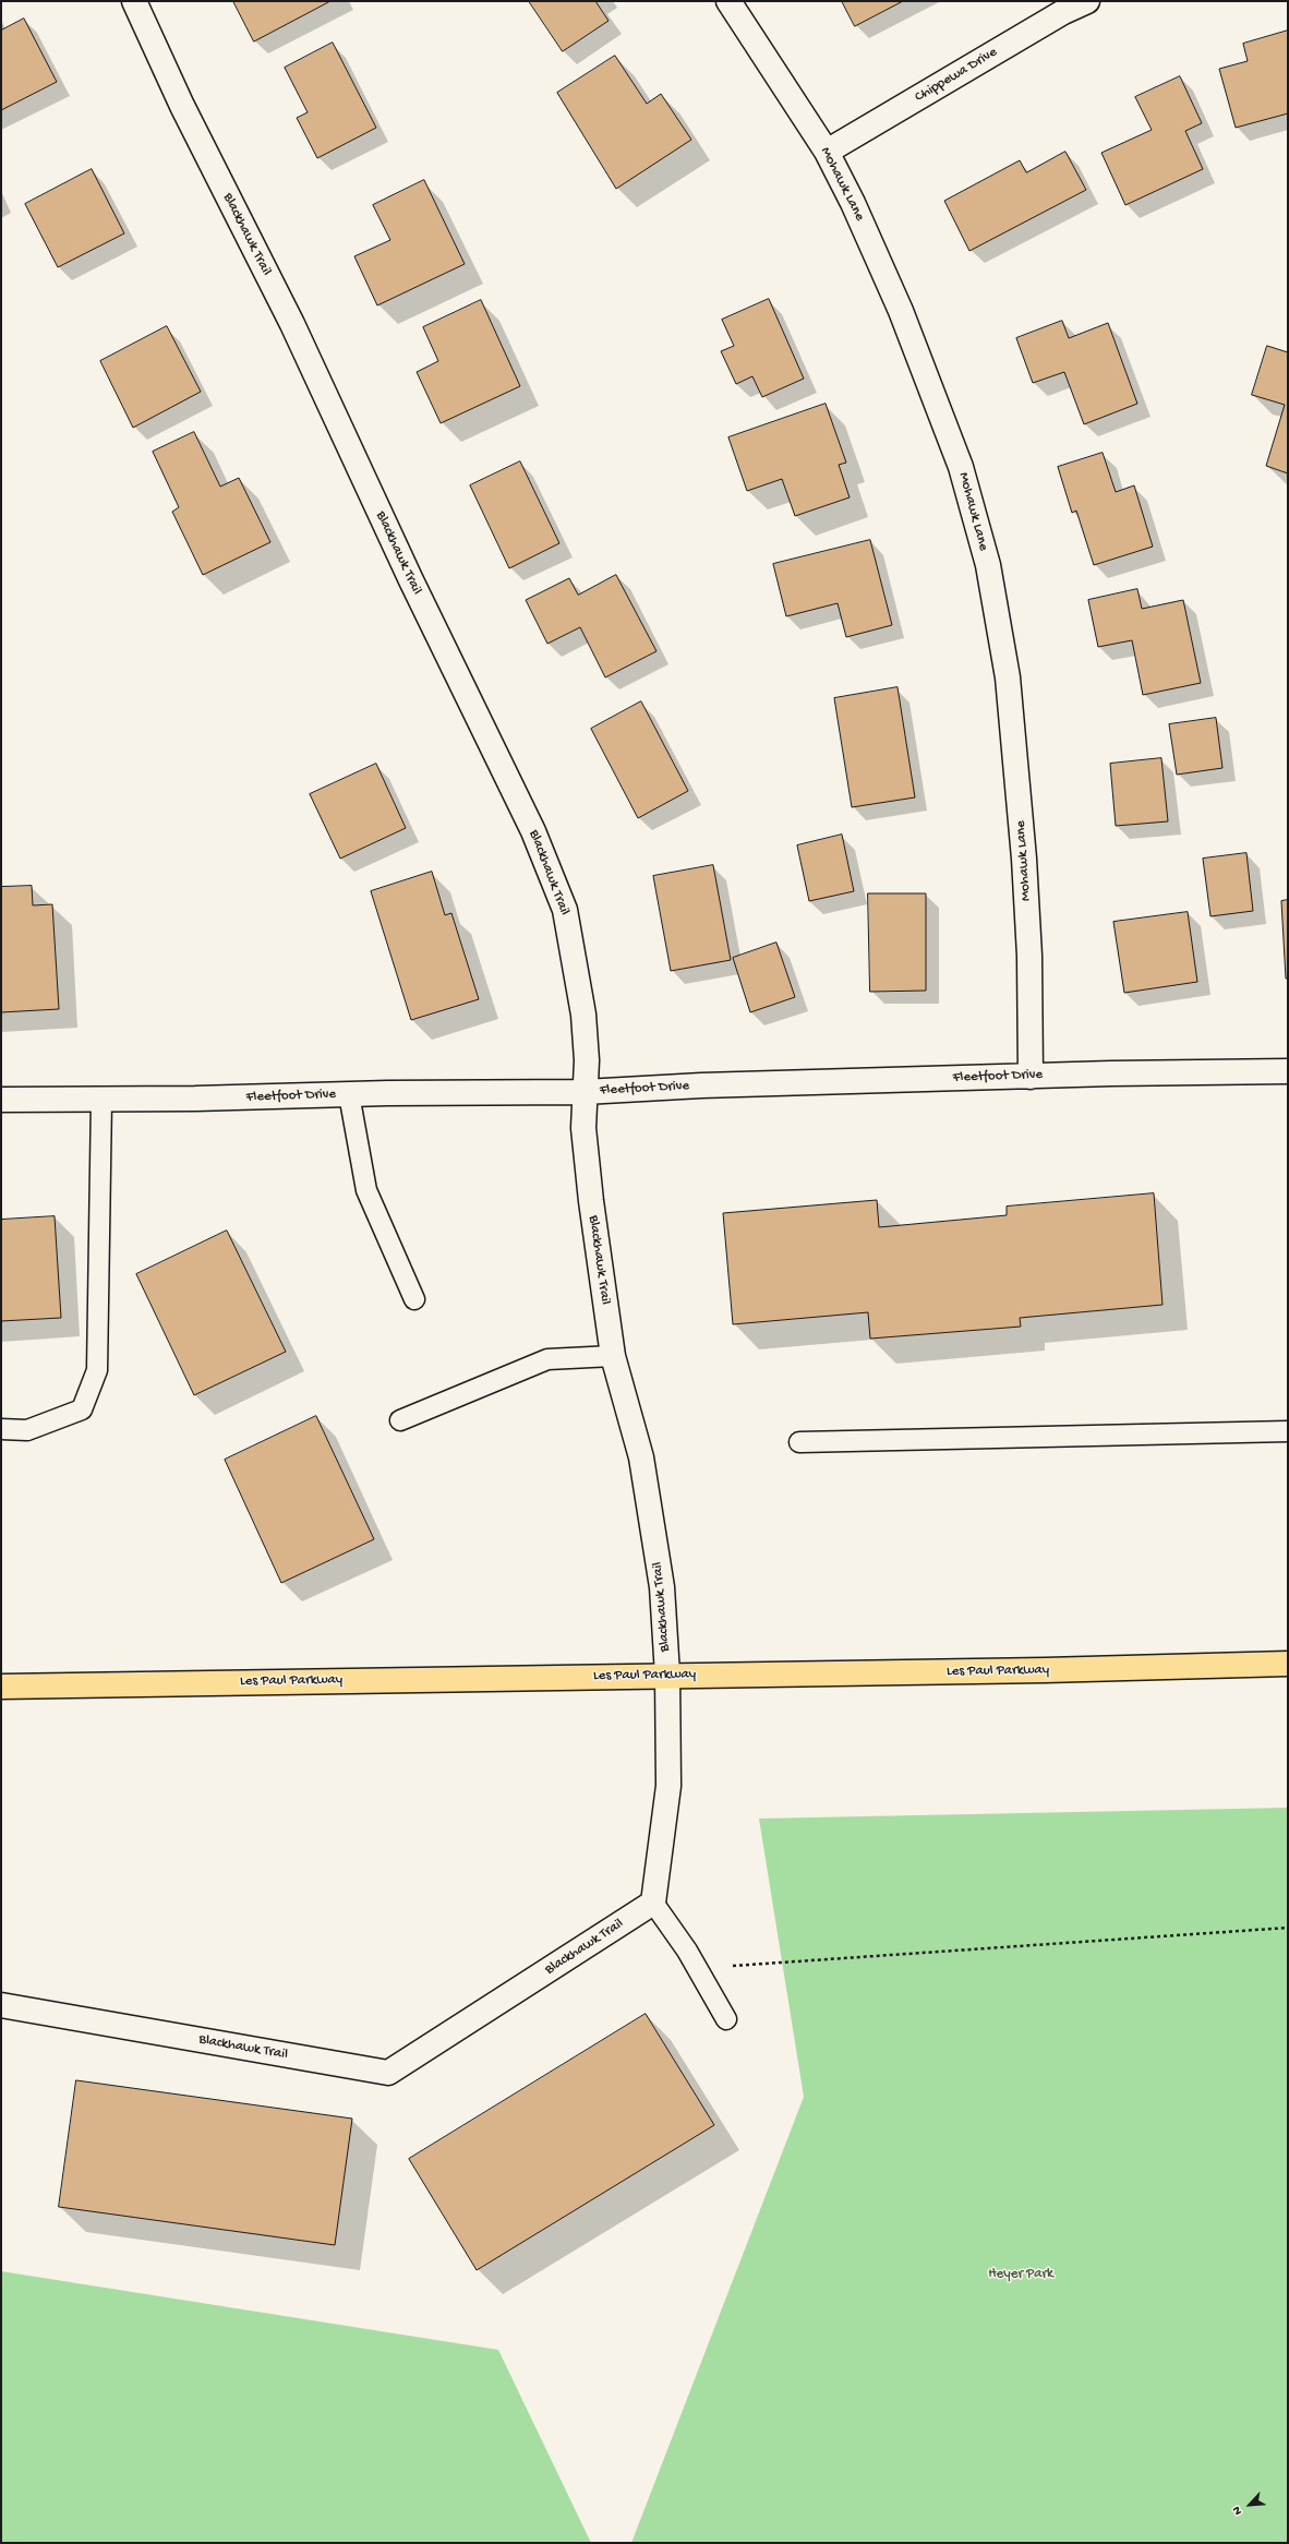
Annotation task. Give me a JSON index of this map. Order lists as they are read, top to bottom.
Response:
{
  "streets": {
    "main road": ["Les Paul Parkway"],
    "street": [
      "Chippewa Drive",
      "Mohawk Lane",
      "Blackhawk Trail",
      "Fleetfoot Drive"
    ]
  },
  "crossings": [
    ["Chippewa Drive", "Mohawk Lane"],
    ["Mohawk Lane", "Fleetfoot Drive"],
    ["Blackhawk Trail", "Fleetfoot Drive"],
    ["Blackhawk Trail", "Les Paul Parkway"]
  ],
  "parks": ["Heyer Park"],
  "north": "bottom left"
}
